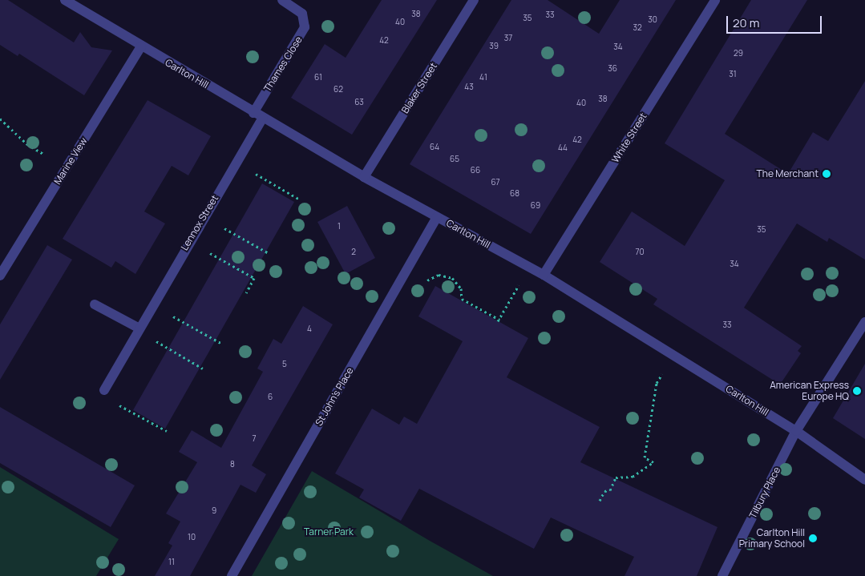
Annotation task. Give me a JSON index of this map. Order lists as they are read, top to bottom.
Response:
{
  "streets": {
    "street": [
      "Thames Close",
      "Carlton Hill",
      "Blaker Street",
      "White Street",
      "Marine View",
      "Lennox Street",
      "St John's Place",
      "Tilbury Place"
    ]
  },
  "crossings": [
    ["Thames Close", "Carlton Hill"],
    ["Thames Close", "Lennox Street"],
    ["Carlton Hill", "Blaker Street"],
    ["Carlton Hill", "White Street"],
    ["Carlton Hill", "Marine View"],
    ["Carlton Hill", "Lennox Street"],
    ["Carlton Hill", "St John's Place"],
    ["Carlton Hill", "Tilbury Place"]
  ],
  "parks": ["Tarner Park"],
  "places": ["The Merchant", "American Express Europe HQ", "Carlton Hill Primary School"],
  "house_numbers": [
    "38",
    "33",
    "35",
    "30",
    "40",
    "32",
    "37",
    "42",
    "39",
    "34",
    "29",
    "36",
    "31",
    "61",
    "41",
    "43",
    "62",
    "38",
    "63",
    "40",
    "42",
    "64",
    "44",
    "65",
    "66",
    "67",
    "68",
    "69",
    "1",
    "35",
    "2",
    "70",
    "34",
    "33",
    "4",
    "5",
    "6",
    "7",
    "8",
    "9",
    "10",
    "11"
  ],
  "scale_bar": "20 m"
}
